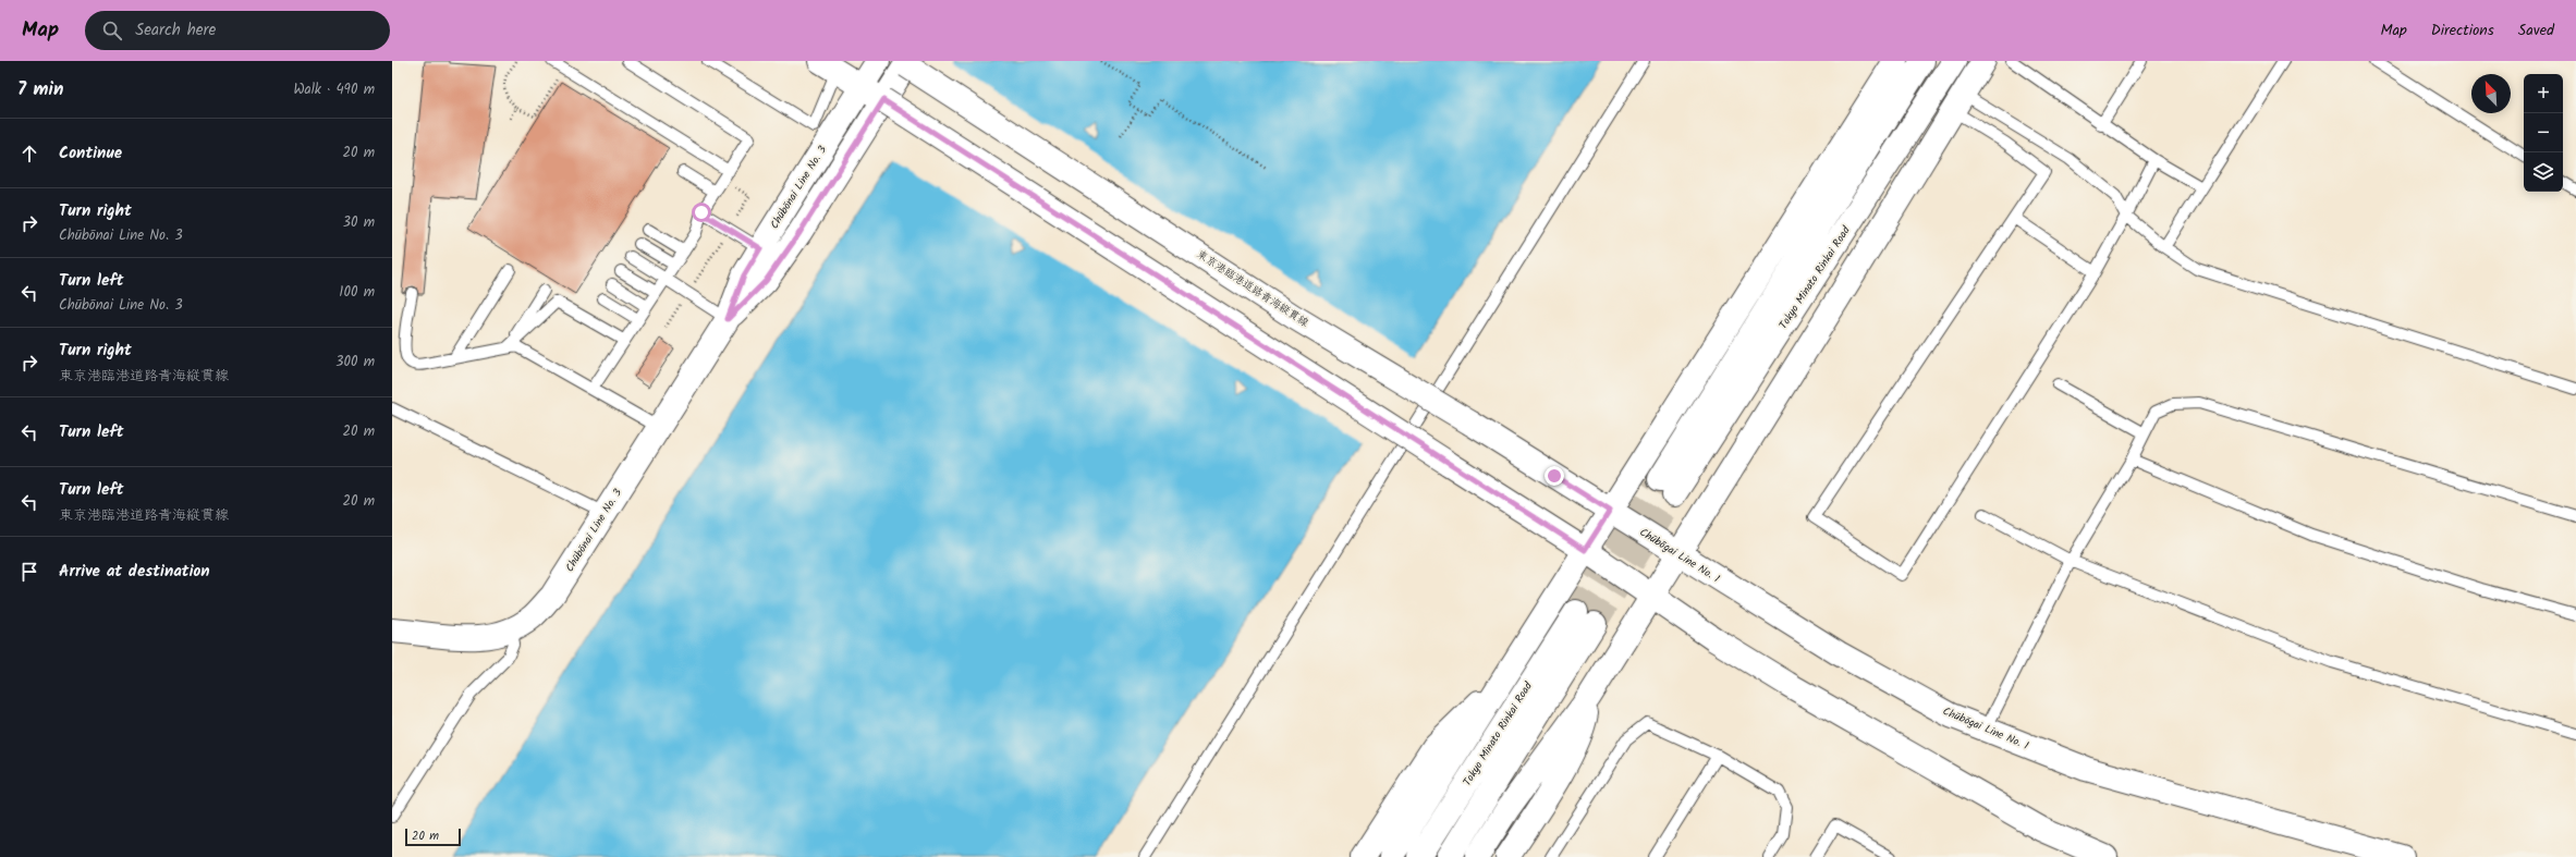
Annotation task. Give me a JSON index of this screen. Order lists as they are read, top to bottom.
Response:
{
  "streets": {
    "street": [
      "Chūbōnai Line No. 3",
      "Tokyo Minato Rinkai Road",
      "東京港臨港道路青海縦貫線",
      "Chūbōgai Line No. 1"
    ]
  },
  "crossings": [
    ["Chūbōnai Line No. 3", "東京港臨港道路青海縦貫線"],
    ["東京港臨港道路青海縦貫線", "Chūbōgai Line No. 1"]
  ],
  "scale_bar": "20 m",
  "north": "top left",
  "page": {
    "header": "Map",
    "search": "Search here",
    "nav": ["Map", "Directions", "Saved"],
    "heading": ["7 min", "Walk · 490 m"],
    "map_buttons": ["+", "−"],
    "list": [
      ["Continue", "20 m"],
      ["Turn right", "Chūbōnai Line No. 3", "30 m"],
      ["Turn left", "Chūbōnai Line No. 3", "100 m"],
      ["Turn right", "東京港臨港道路青海縦貫線", "300 m"],
      ["Turn left", "20 m"],
      ["Turn left", "東京港臨港道路青海縦貫線", "20 m"],
      "Arrive at destination"
    ],
    "scale": "20 m"
  }
}
